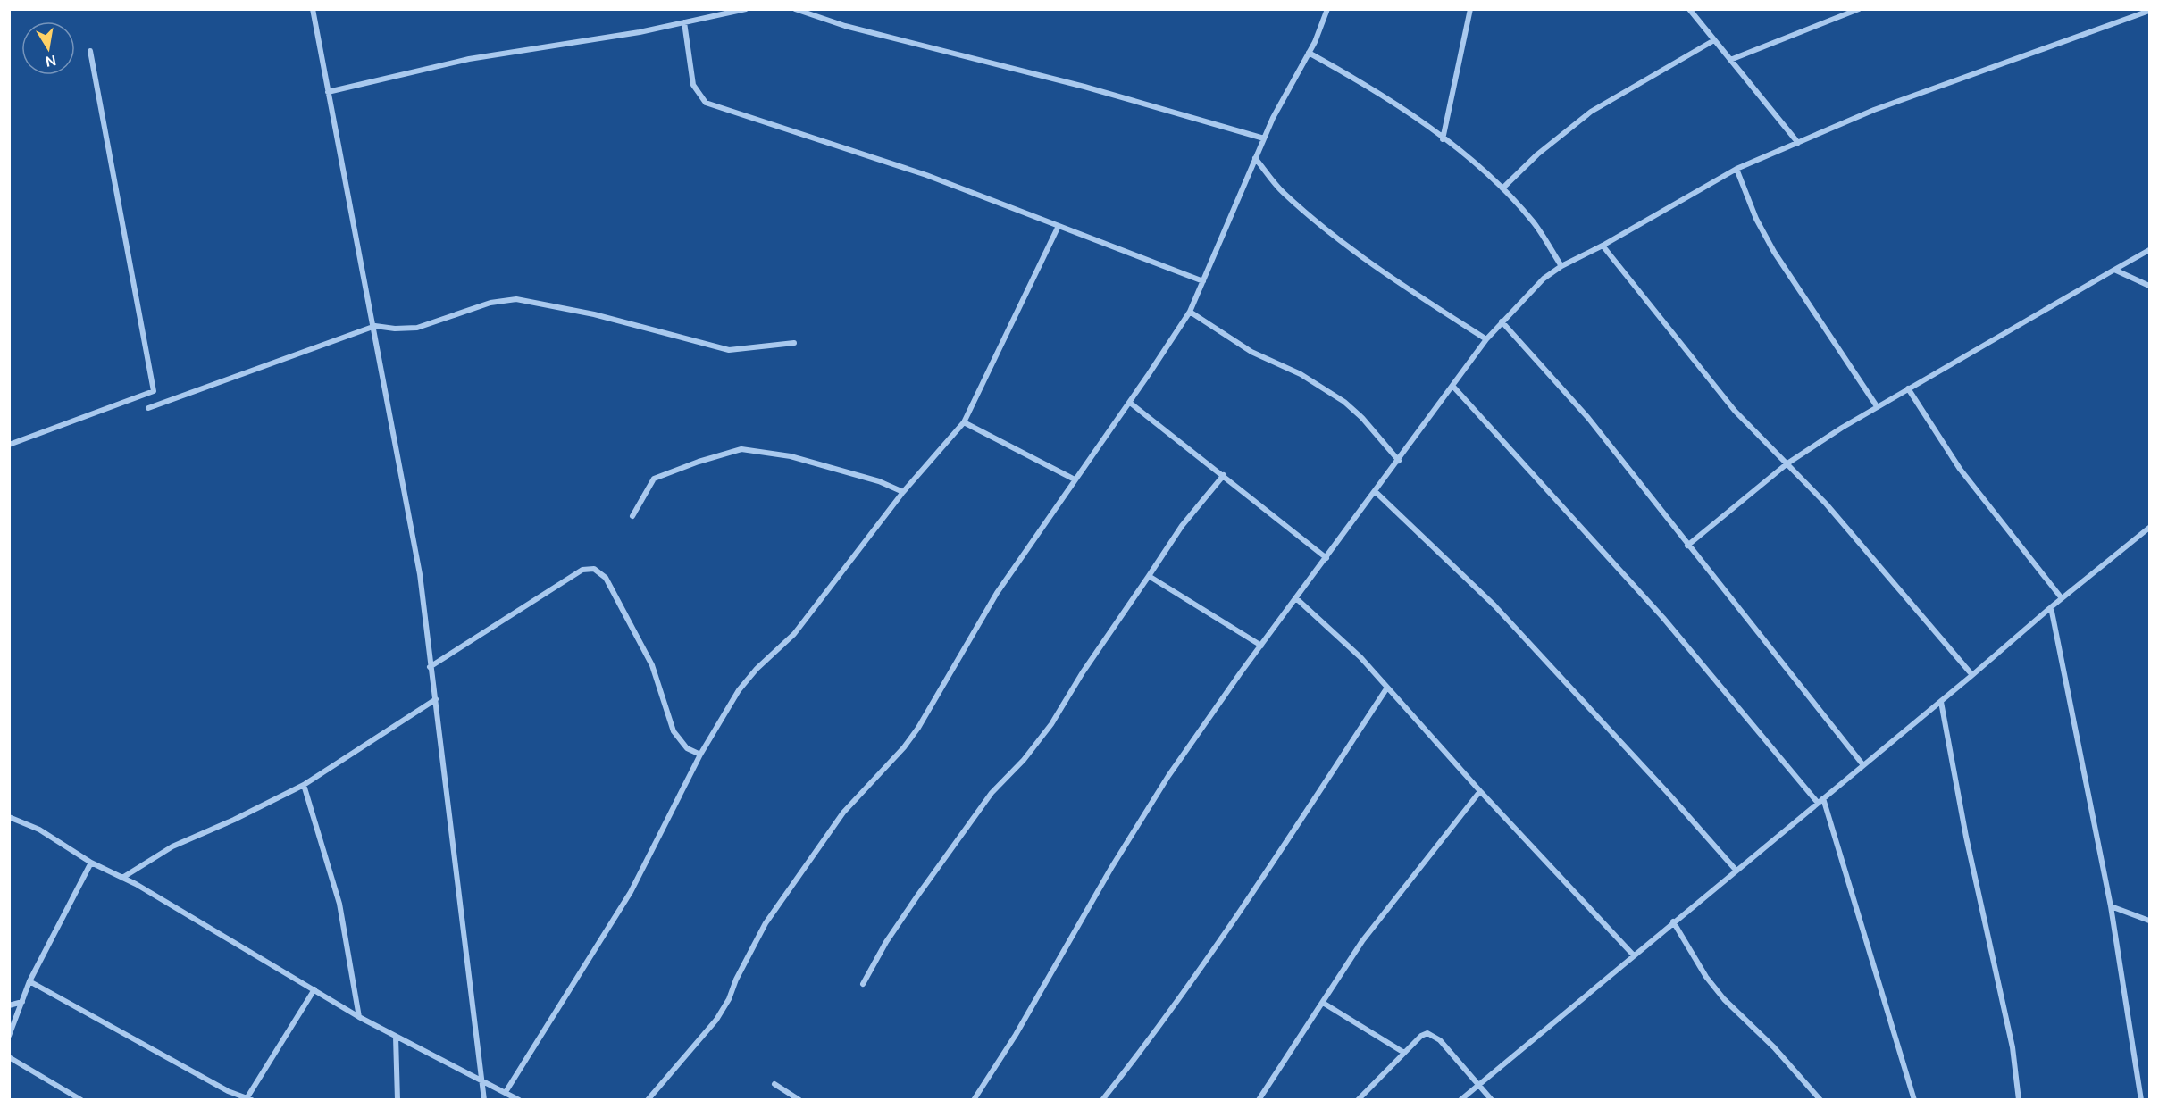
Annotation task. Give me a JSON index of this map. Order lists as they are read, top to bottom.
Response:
{
  "north": "bottom"
}
